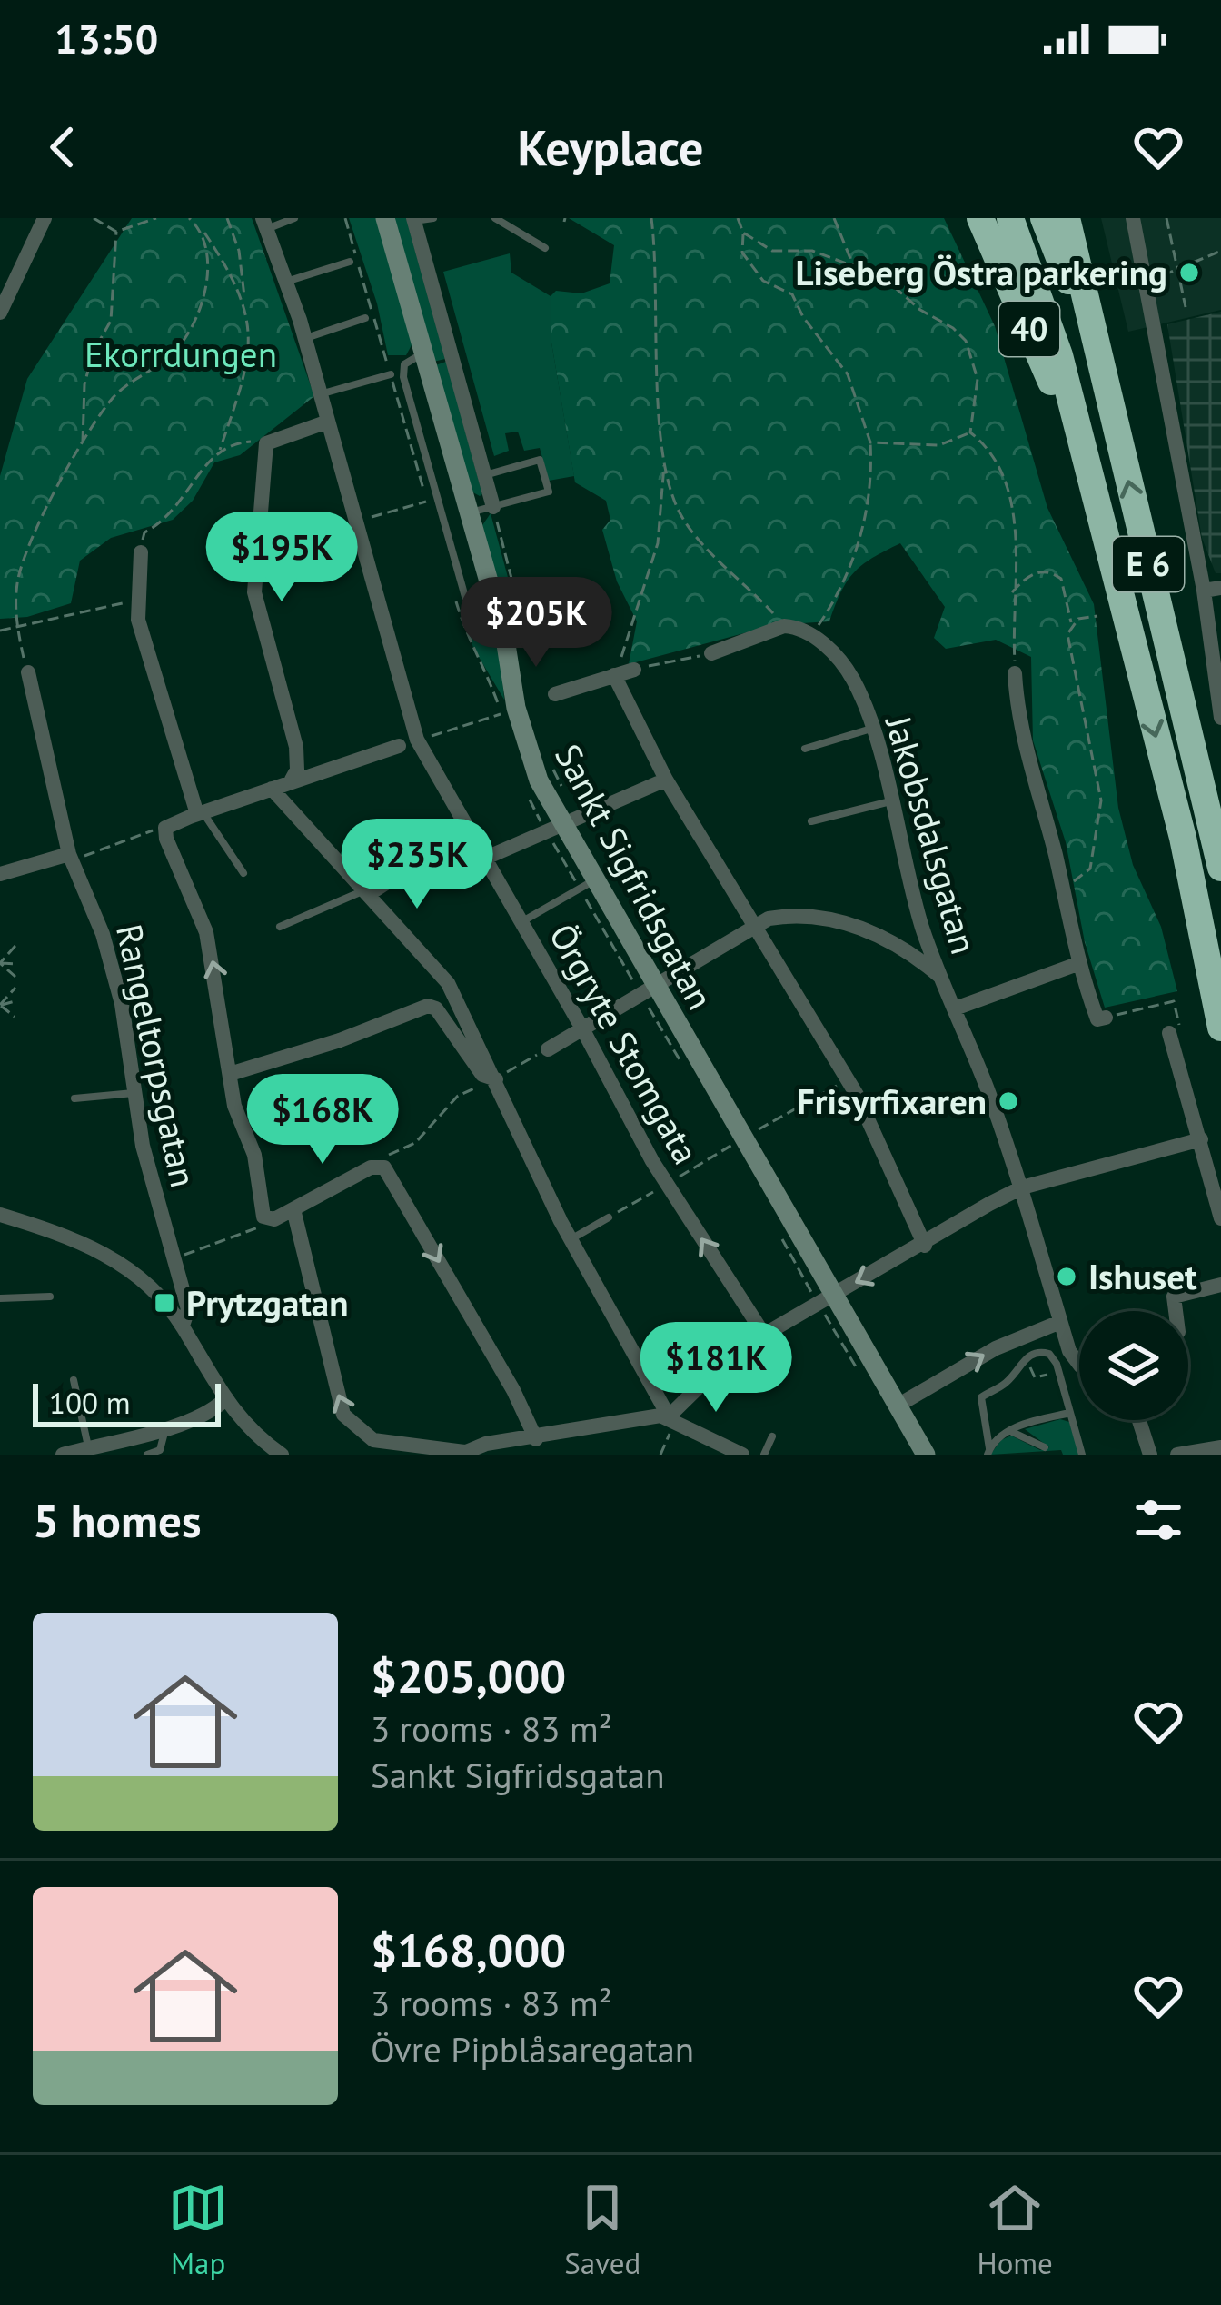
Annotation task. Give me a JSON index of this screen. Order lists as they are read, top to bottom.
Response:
{
  "streets": {
    "highway": ["40", "E 6"],
    "street": [
      "Jakobsdalsgatan",
      "Sankt Sigfridsgatan",
      "Örgryte Stomgata",
      "Rangeltorpsgatan"
    ]
  },
  "crossings": [
    ["40", "E 6"]
  ],
  "parks": ["Ekorrdungen"],
  "places": {
    "other": ["Liseberg Östra parkering", "Frisyrfixaren", "Ishuset"],
    "transit": ["Prytzgatan"]
  },
  "scale_bar": "100 m",
  "page": {
    "status": "13:50",
    "header": "Keyplace",
    "price": [
      "$195K",
      "$205K",
      "$235K",
      "$168K",
      "$181K"
    ],
    "scale": "100 m",
    "heading": "5 homes",
    "list": [
      {
        "name": "$205,000",
        "note": "3 rooms · 83 m² · Sankt Sigfridsgatan"
      },
      {
        "name": "$168,000",
        "note": "3 rooms · 83 m² · Övre Pipblåsaregatan"
      }
    ],
    "tabs": ["Map", "Saved", "Home"]
  }
}
